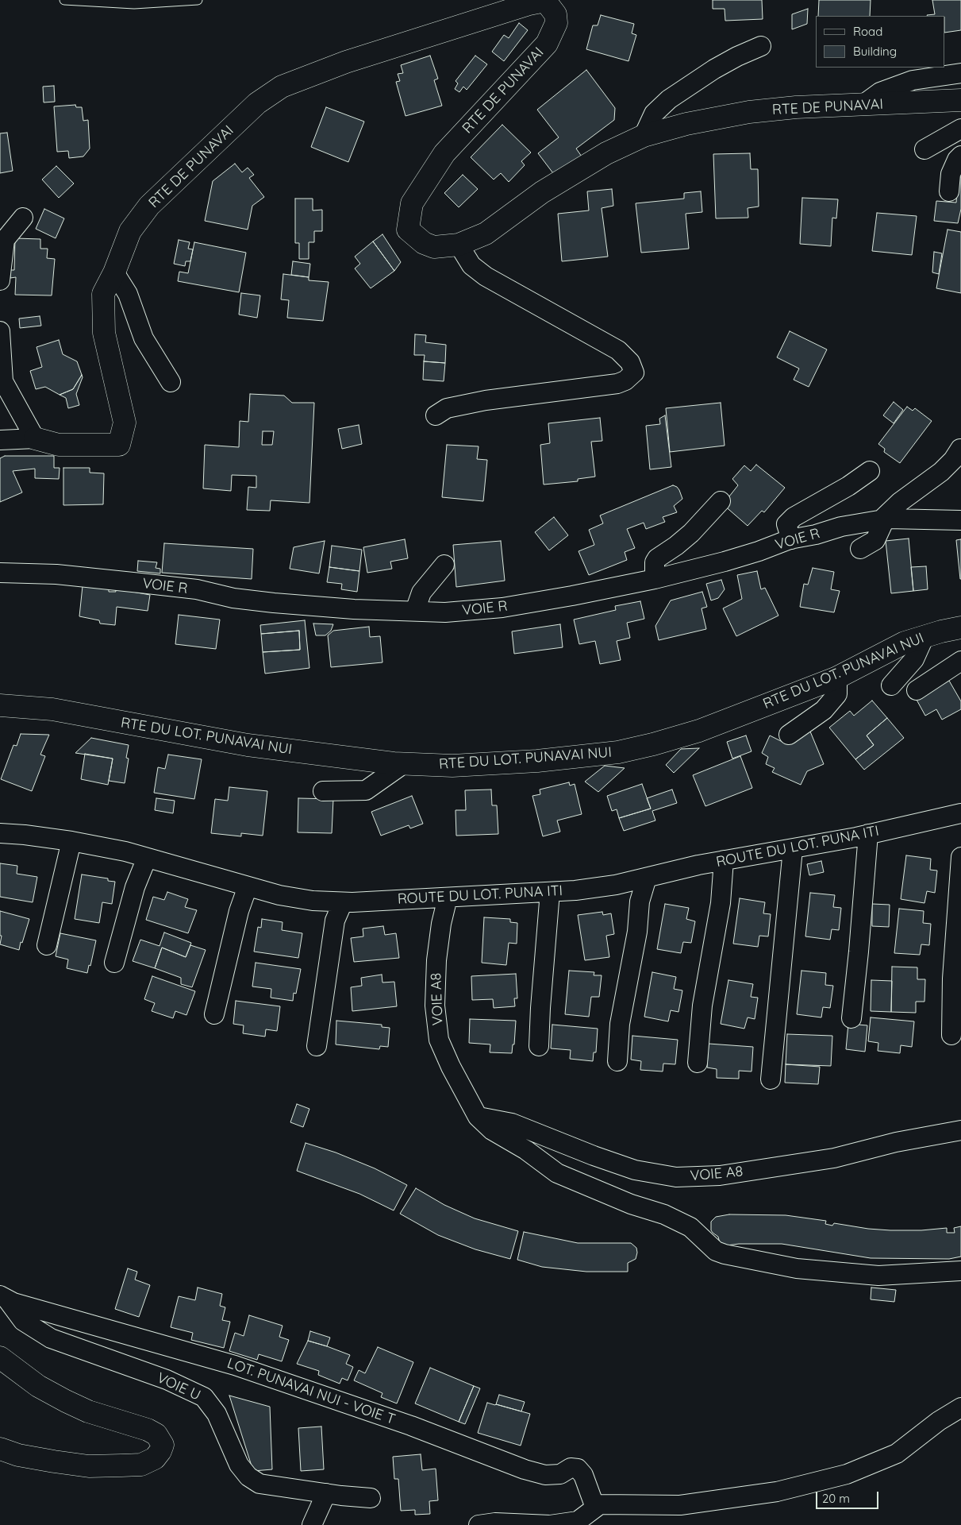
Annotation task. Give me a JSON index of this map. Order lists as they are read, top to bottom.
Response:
{
  "streets": {
    "main road": ["RTE DE PUNAVAI", "RTE DU LOT. PUNAVAI NUI"],
    "street": [
      "VOIE R",
      "ROUTE DU LOT. PUNA ITI",
      "VOIE A8",
      "VOIE U",
      "LOT. PUNAVAI NUI - VOIE T"
    ]
  },
  "crossings": [
    ["ROUTE DU LOT. PUNA ITI", "VOIE A8"],
    ["VOIE U", "LOT. PUNAVAI NUI - VOIE T"]
  ],
  "legend": ["Road", "Building"],
  "scale_bar": "20 m"
}
